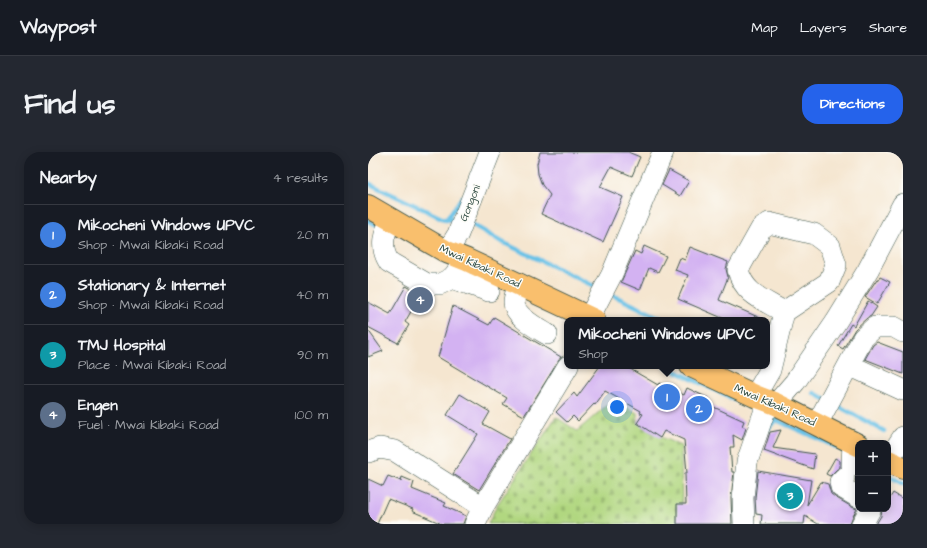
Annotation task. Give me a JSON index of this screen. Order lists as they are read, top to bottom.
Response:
{
  "streets": {
    "main road": ["Mwai Kibaki Road"],
    "street": ["Gongoni"]
  },
  "crossings": [
    ["Gongoni", "Mwai Kibaki Road"]
  ],
  "page": {
    "header": "Waypost",
    "nav": ["Map", "Layers", "Share"],
    "buttons": "Directions",
    "title": "Find us",
    "heading": ["Nearby", "4 results"],
    "list": [
      {
        "mark": "1",
        "name": "Mikocheni Windows UPVC",
        "note": "Shop · Mwai Kibaki Road",
        "value": "20 m"
      },
      {
        "mark": "2",
        "name": "Stationary & Internet",
        "note": "Shop · Mwai Kibaki Road",
        "value": "40 m"
      },
      {
        "mark": "3",
        "name": "TMJ Hospital",
        "note": "Place · Mwai Kibaki Road",
        "value": "90 m"
      },
      {
        "mark": "4",
        "name": "Engen",
        "note": "Fuel · Mwai Kibaki Road",
        "value": "100 m"
      }
    ],
    "pins": [
      "4",
      "1",
      "2",
      "3"
    ],
    "popup": ["Mikocheni Windows UPVC", "Shop"],
    "map_buttons": ["+", "−"]
  }
}
